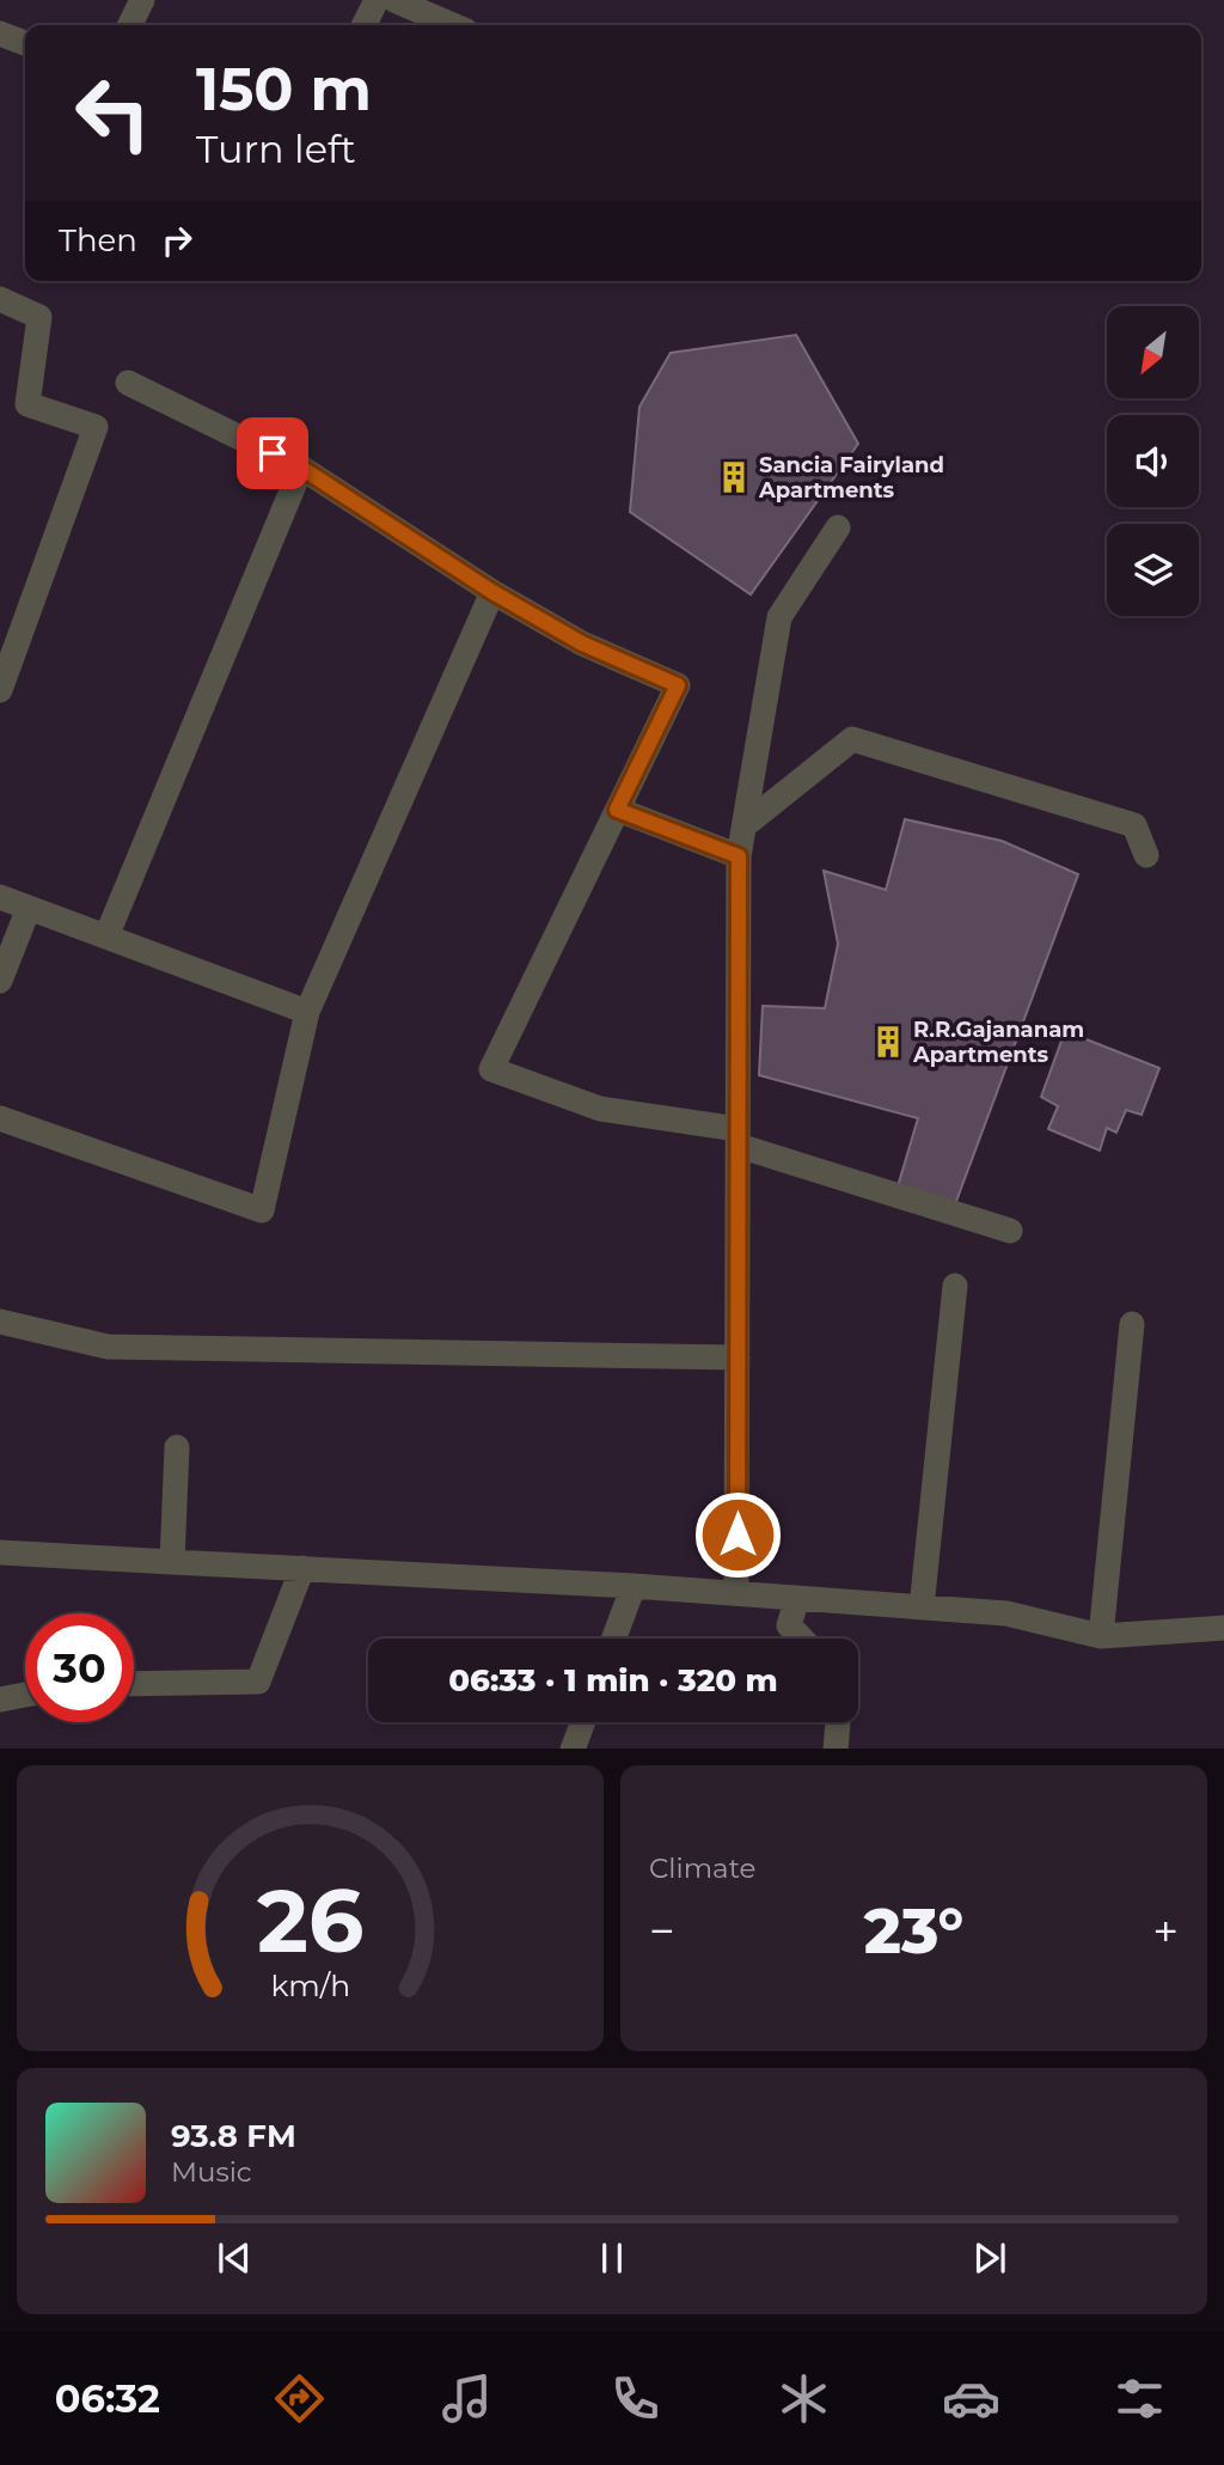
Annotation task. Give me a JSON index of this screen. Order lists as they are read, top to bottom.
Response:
{
  "places": {
    "building": ["Sancia Fairyland Apartments", "R.R.Gajananam Apartments"]
  },
  "north": "bottom left",
  "page": {
    "turn": ["150 m", "Turn left"],
    "then": "Then",
    "limit": "30",
    "trip": "06:33 · 1 min · 320 m",
    "tile": "Climate",
    "heat": ["−", "23°", "+"],
    "song": ["93.8 FM", "Music"],
    "tabs": "06:32",
    "gauge": ["26", "km/h"]
  }
}
